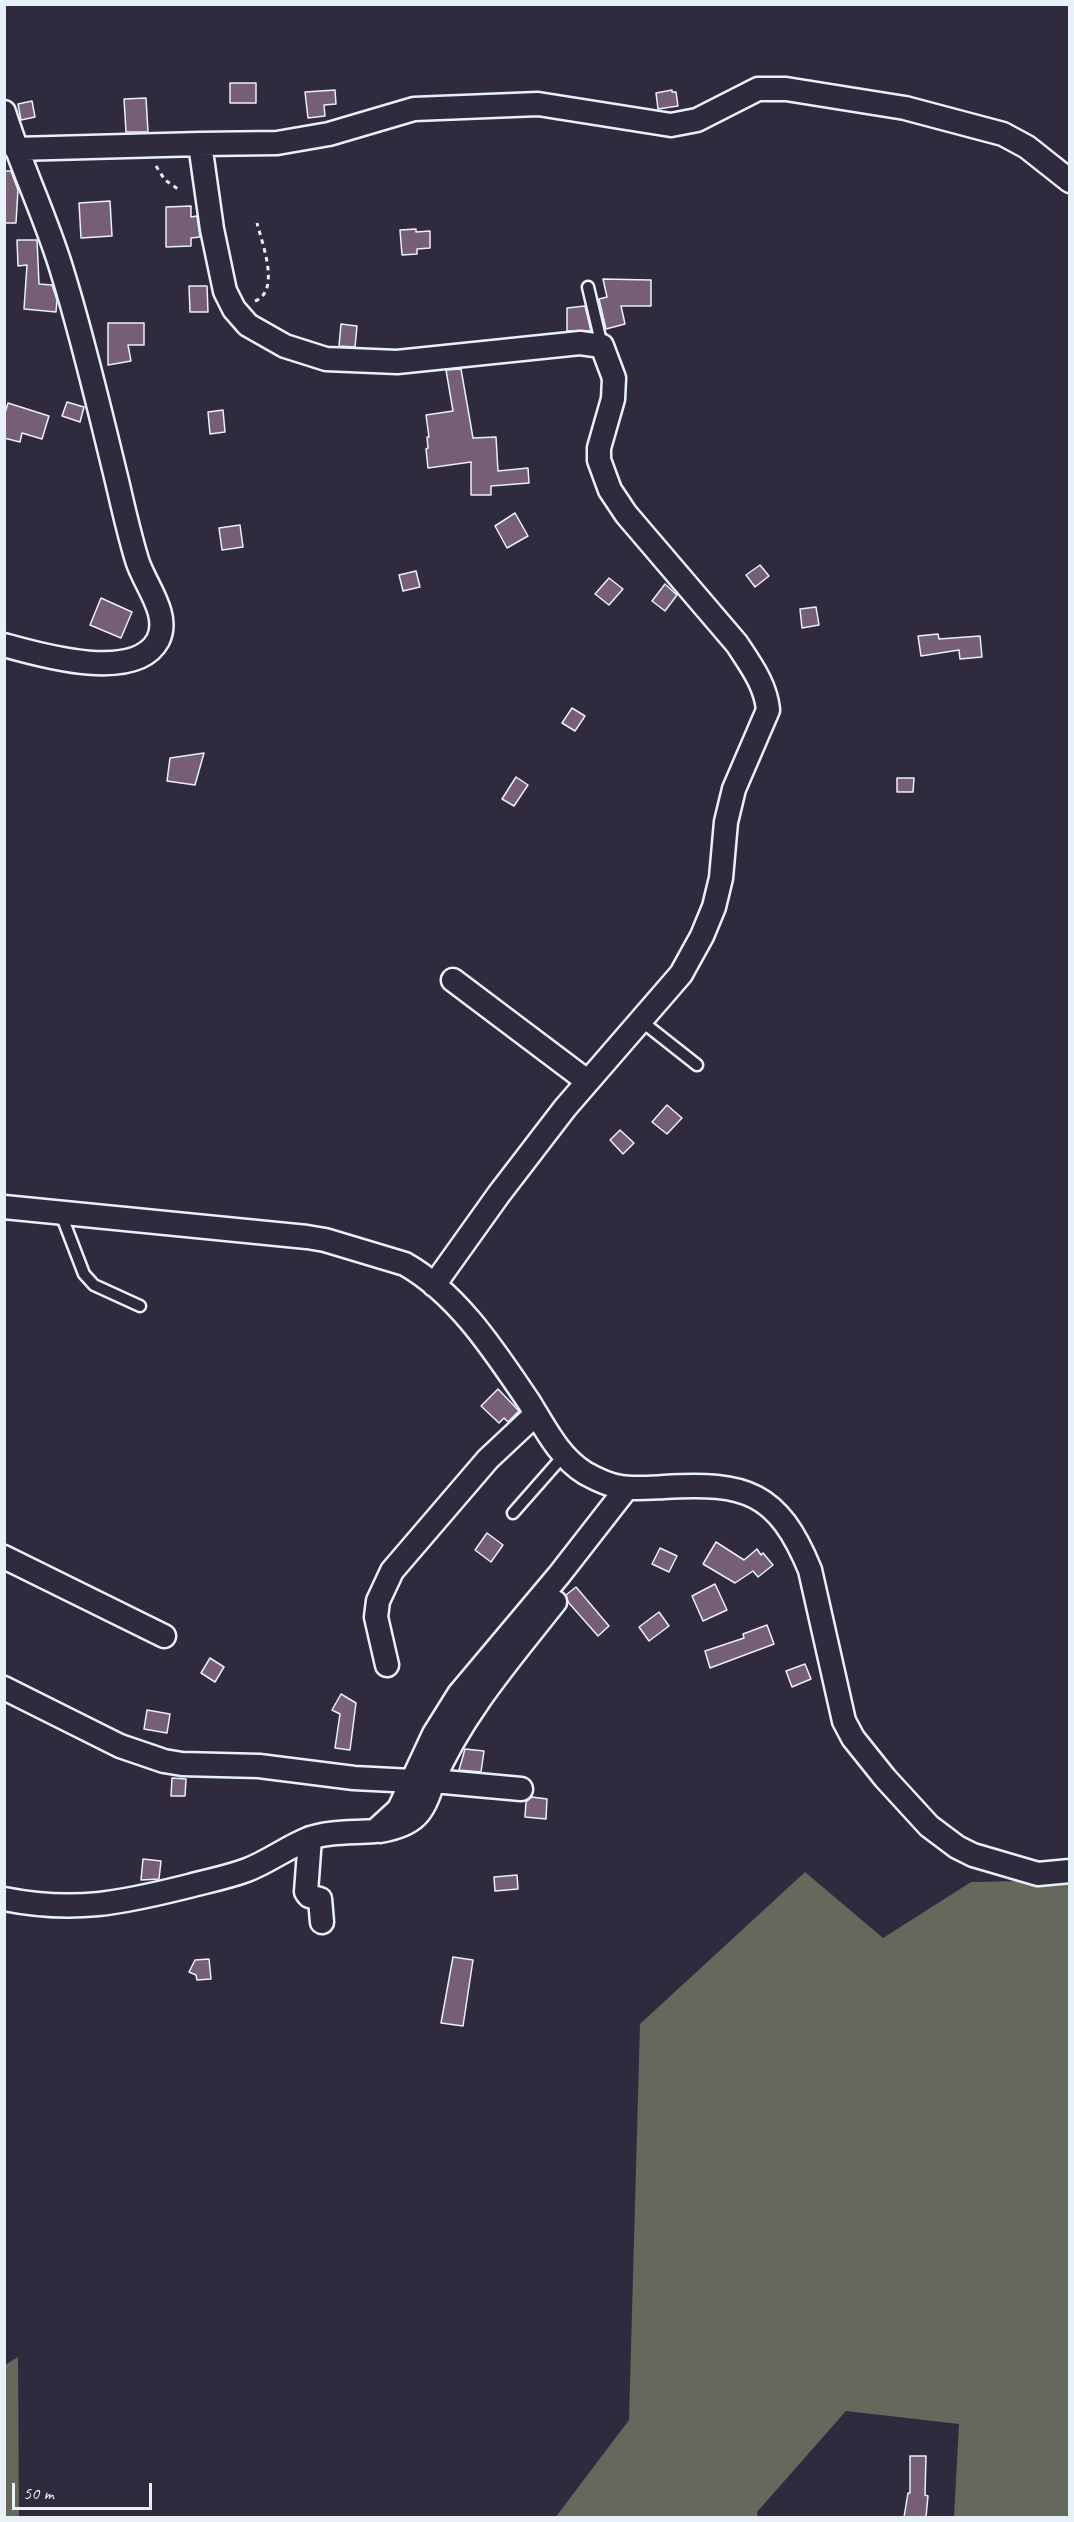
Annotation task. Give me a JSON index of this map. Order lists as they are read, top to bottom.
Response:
{
  "scale_bar": "50 m"
}
